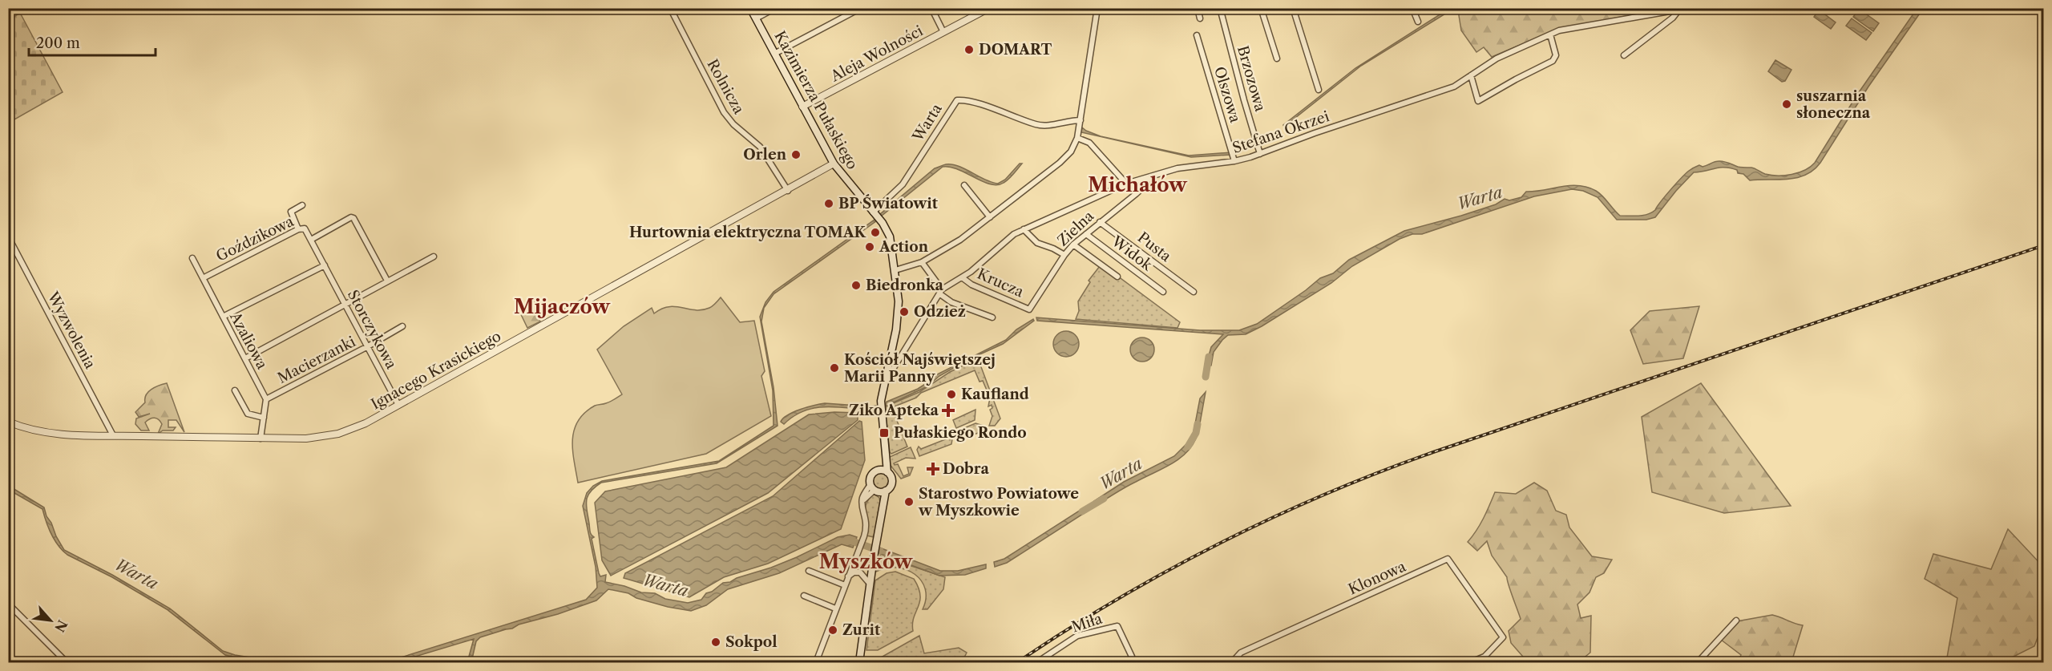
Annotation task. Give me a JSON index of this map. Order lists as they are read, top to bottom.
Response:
{
  "streets": {
    "main road": ["Kazimierza Pułaskiego"],
    "street": [
      "Aleja Wolności",
      "Brzozowa",
      "Rolnicza",
      "Olszowa",
      "Warta",
      "Stefana Okrzei",
      "Zielna",
      "Goździkowa",
      "Pusta",
      "Widok",
      "Krucza",
      "Storczykowa",
      "Wyzwolenia",
      "Azaliowa",
      "Macierzanki",
      "Ignacego Krasickiego",
      "Klonowa",
      "Miła"
    ]
  },
  "crossings": [
    ["Aleja Wolności", "Kazimierza Pułaskiego"],
    ["Brzozowa", "Stefana Okrzei"],
    ["Rolnicza", "Ignacego Krasickiego"],
    ["Olszowa", "Stefana Okrzei"],
    ["Kazimierza Pułaskiego", "Warta"],
    ["Kazimierza Pułaskiego", "Stefana Okrzei"],
    ["Kazimierza Pułaskiego", "Ignacego Krasickiego"],
    ["Stefana Okrzei", "Zielna"],
    ["Stefana Okrzei", "Krucza"],
    ["Zielna", "Pusta"],
    ["Zielna", "Widok"],
    ["Zielna", "Krucza"],
    ["Goździkowa", "Storczykowa"],
    ["Goździkowa", "Azaliowa"],
    ["Storczykowa", "Macierzanki"],
    ["Storczykowa", "Ignacego Krasickiego"],
    ["Wyzwolenia", "Ignacego Krasickiego"],
    ["Azaliowa", "Macierzanki"]
  ],
  "districts": ["Michałów", "Mijaczów", "Myszków"],
  "water": ["Warta"],
  "places": {
    "other": [
      "DOMART",
      "suszarnia słoneczna",
      "Orlen",
      "BP Światowit",
      "Hurtownia elektryczna TOMAK",
      "Action",
      "Biedronka",
      "Odzież",
      "Kościół Najświętszej Marii Panny",
      "Kaufland",
      "Starostwo Powiatowe w Myszkowie",
      "Zurit",
      "Sokpol"
    ],
    "health": ["Ziko Apteka", "Dobra"],
    "transit": ["Pułaskiego Rondo"]
  },
  "scale_bar": "200 m",
  "north": "bottom right"
}
